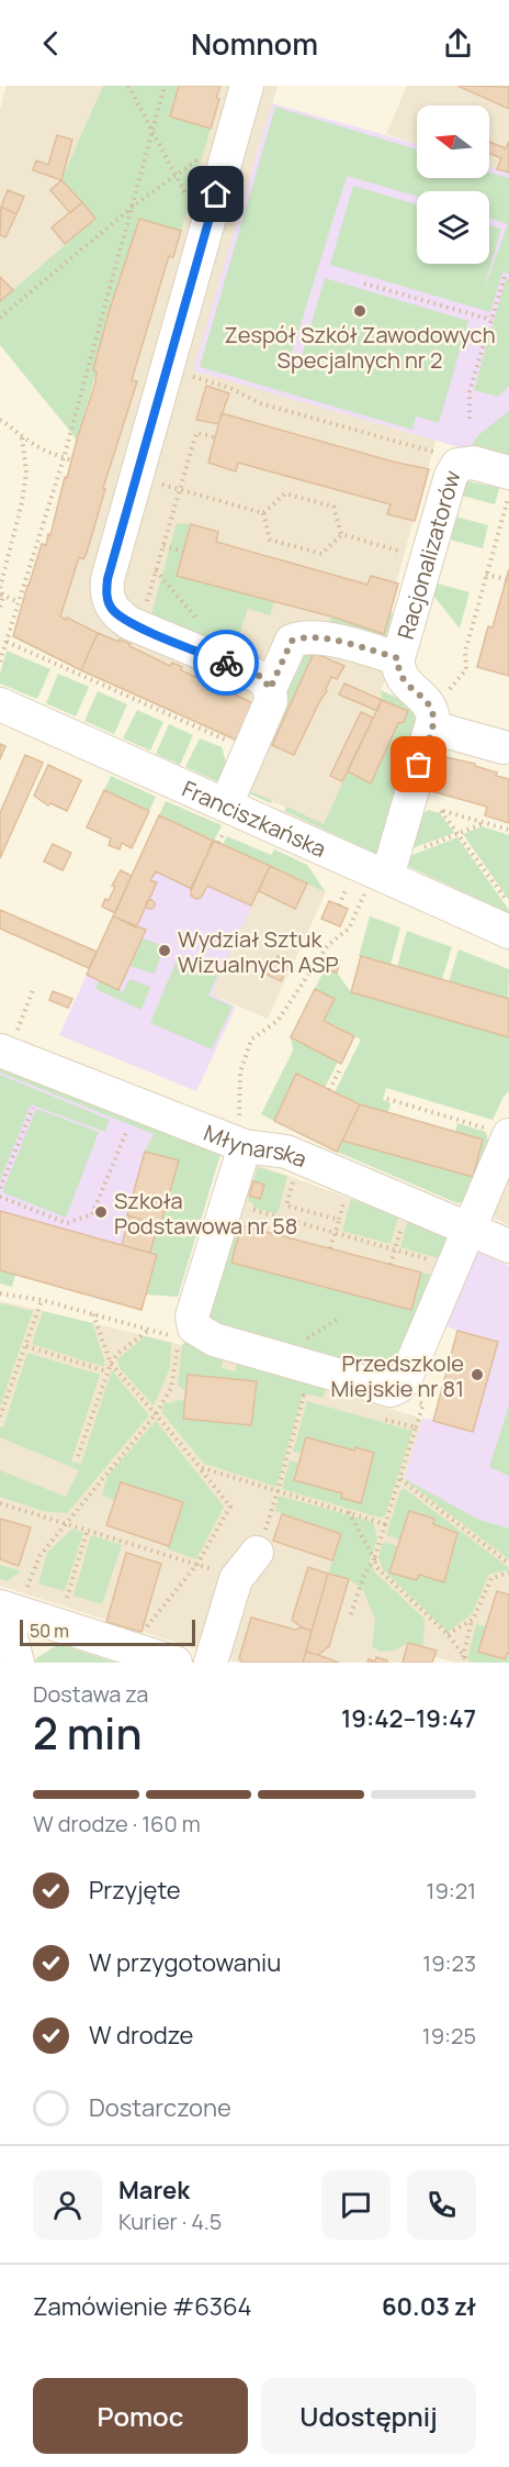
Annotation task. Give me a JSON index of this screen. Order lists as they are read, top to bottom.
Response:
{
  "streets": {
    "street": ["Racjonalizatorów", "Franciszkańska", "Młynarska"]
  },
  "places": [
    "Zespół Szkół Zawodowych Specjalnych nr 2",
    "Wydział Sztuk Wizualnych ASP",
    "Szkoła Podstawowa nr 58",
    "Przedszkole Miejskie nr 81"
  ],
  "scale_bar": "50 m",
  "north": "left",
  "page": {
    "header": "Nomnom",
    "scale": "50 m",
    "heading": ["2 min", "Dostawa za", "19:42–19:47"],
    "panel": [
      "Marek",
      "Kurier · 4.5",
      "Zamówienie #6364",
      "60.03 zł"
    ],
    "bar": "W drodze · 160 m",
    "list": [
      ["Przyjęte", "19:21"],
      ["W przygotowaniu", "19:23"],
      ["W drodze", "19:25"],
      "Dostarczone"
    ],
    "buttons": ["Pomoc", "Udostępnij"]
  }
}
